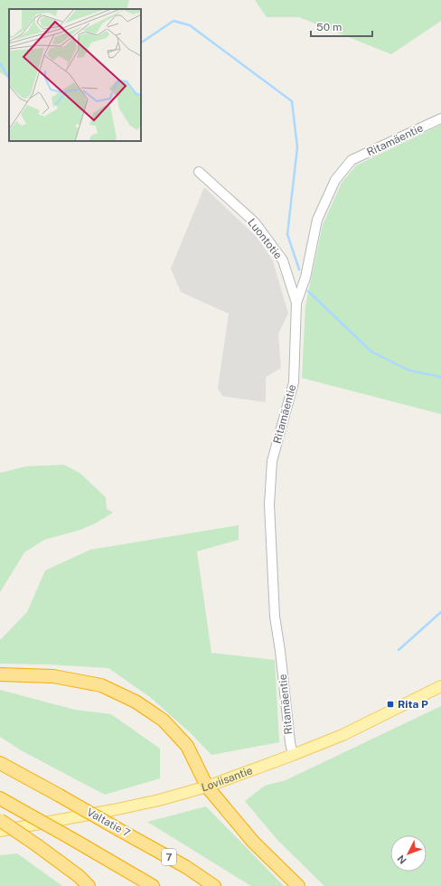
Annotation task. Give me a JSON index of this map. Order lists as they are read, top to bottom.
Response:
{
  "streets": {
    "highway": ["Valtatie 7", "7"],
    "main road": ["Loviisantie"],
    "street": ["Ritamäentie", "Luontotie"]
  },
  "crossings": [
    ["Ritamäentie", "Luontotie"],
    ["Ritamäentie", "Loviisantie"]
  ],
  "places": {
    "transit": ["Rita P"]
  },
  "scale_bar": "50 m",
  "north": "bottom left"
}
